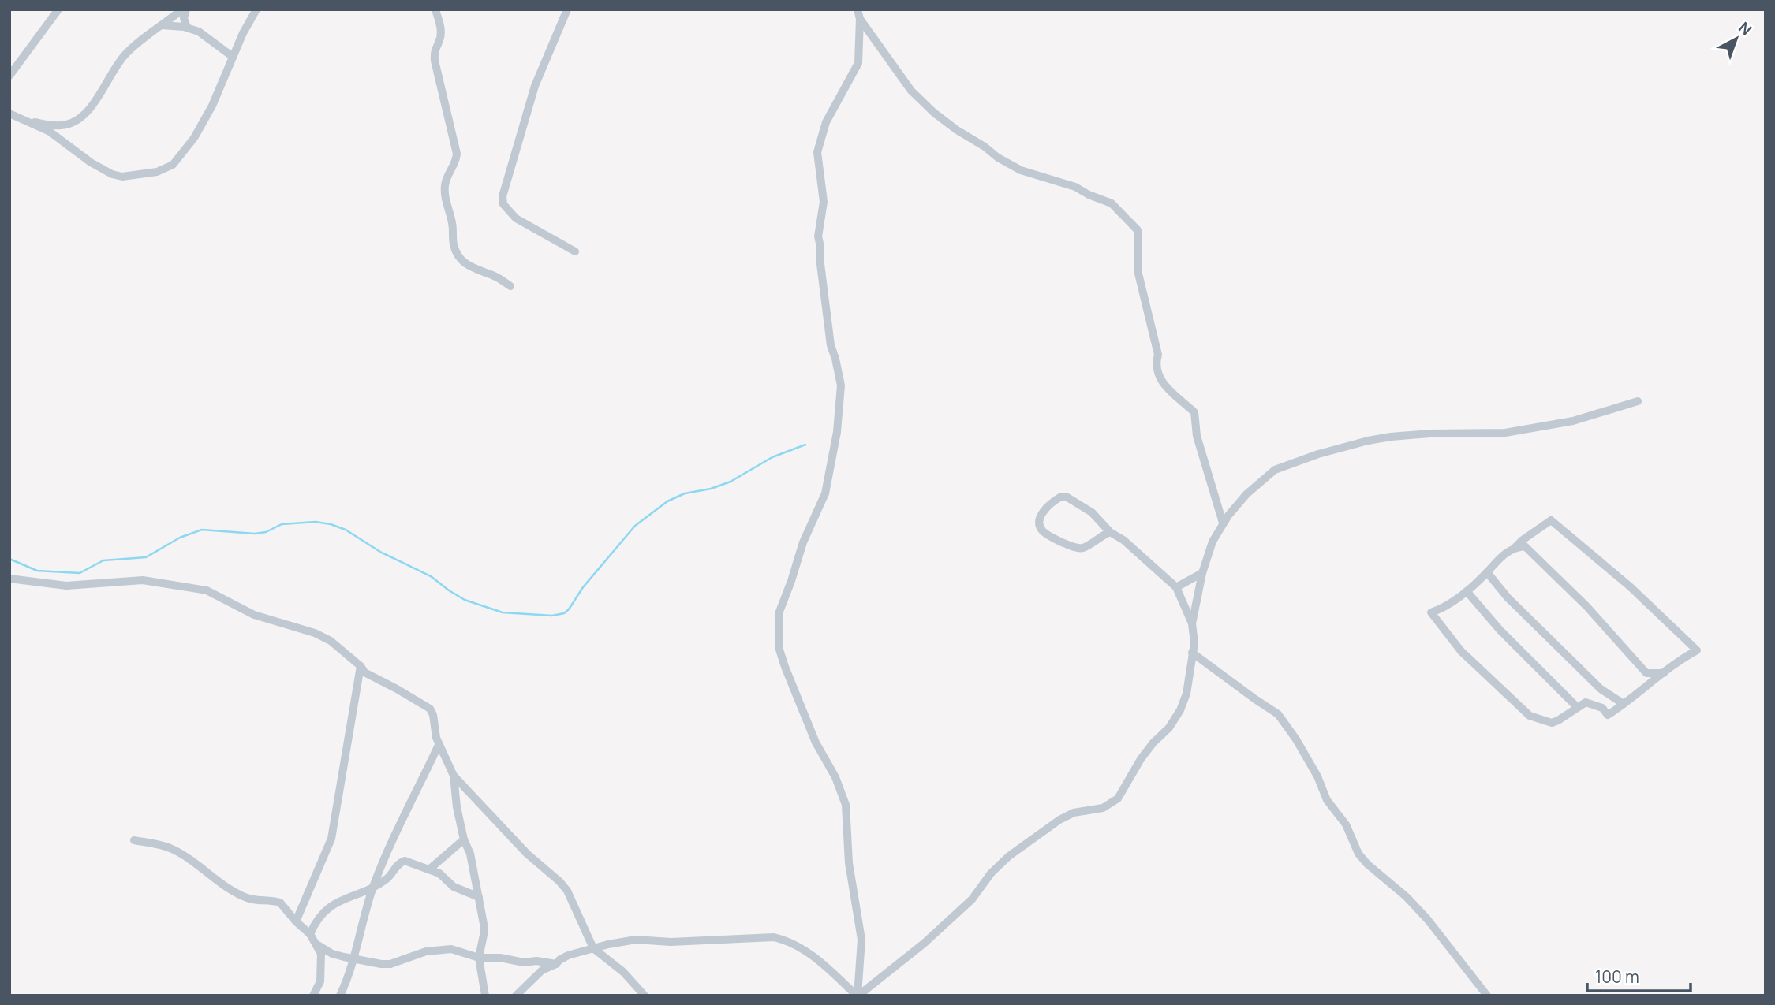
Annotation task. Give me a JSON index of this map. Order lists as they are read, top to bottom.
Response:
{
  "scale_bar": "100 m",
  "north": "top right"
}
